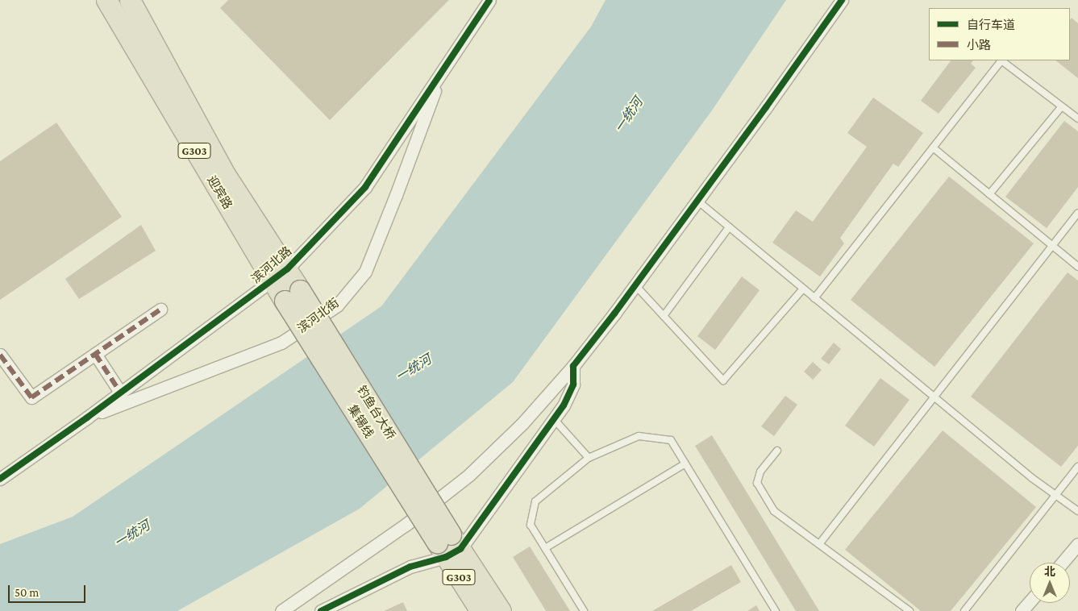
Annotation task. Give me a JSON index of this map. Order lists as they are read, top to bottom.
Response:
{
  "streets": {
    "highway": ["G303", "迎宾路", "钓鱼台大桥"],
    "street": ["滨河北路", "滨河北街"]
  },
  "crossings": [
    ["G303", "钓鱼台大桥"],
    ["迎宾路", "滨河北路"],
    ["迎宾路", "钓鱼台大桥"],
    ["滨河北路", "滨河北街"]
  ],
  "water": ["一统河"],
  "legend": ["自行车道", "小路"],
  "scale_bar": "50 m",
  "north": "top"
}
